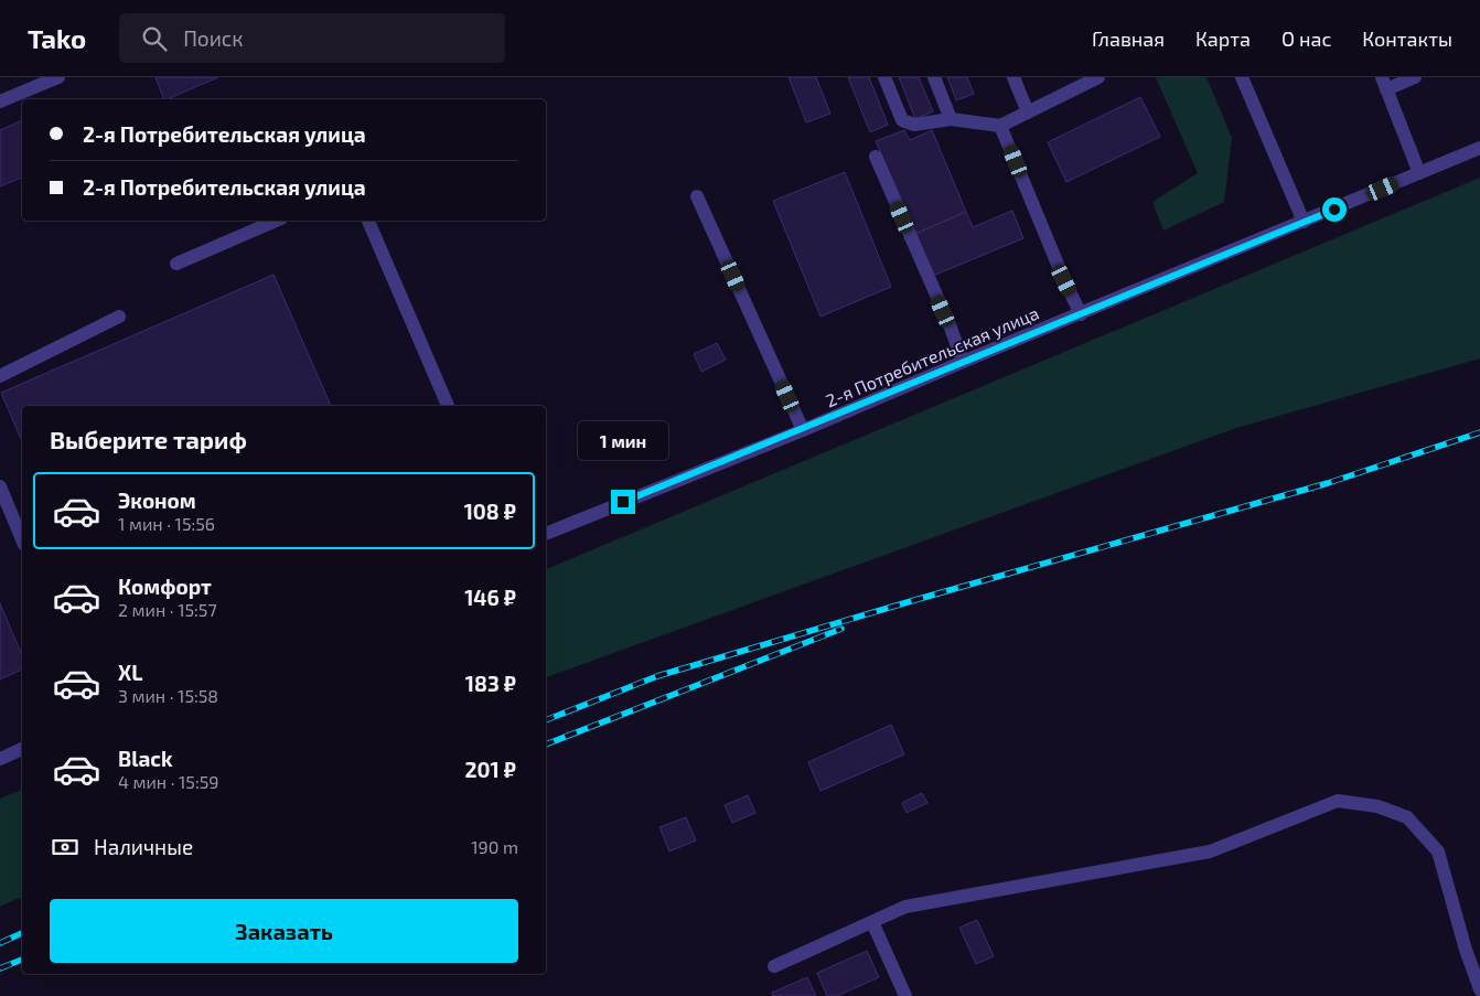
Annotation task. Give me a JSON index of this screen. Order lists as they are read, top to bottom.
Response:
{
  "streets": {
    "street": ["2-я Потребительская улица"]
  },
  "page": {
    "header": "Tako",
    "search": "Поиск",
    "nav": [
      "Главная",
      "Карта",
      "О нас",
      "Контакты"
    ],
    "banner": ["2-я Потребительская улица", "2-я Потребительская улица"],
    "heading": "Выберите тариф",
    "bubble": "1 мин",
    "list": [
      {
        "name": "Эконом",
        "note": "1 мин · 15:56",
        "value": "108 ₽"
      },
      {
        "name": "Комфорт",
        "note": "2 мин · 15:57",
        "value": "146 ₽"
      },
      {
        "name": "XL",
        "note": "3 мин · 15:58",
        "value": "183 ₽"
      },
      {
        "name": "Black",
        "note": "4 мин · 15:59",
        "value": "201 ₽"
      }
    ],
    "pay": ["Наличные", "190 m"],
    "buttons": "Заказать"
  }
}
